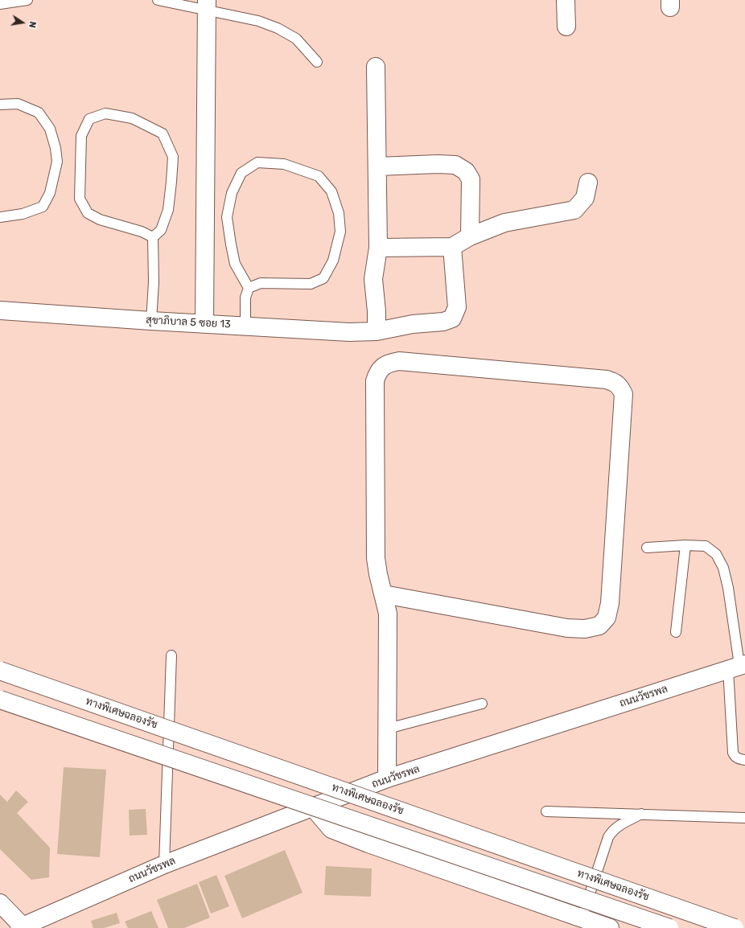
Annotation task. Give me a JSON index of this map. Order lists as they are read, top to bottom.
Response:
{
  "streets": {
    "main road": ["สุขาภิบาล 5 ซอย 13", "ถนนวัชรพล", "ทางพิเศษฉลองรัช"]
  },
  "north": "right"
}
